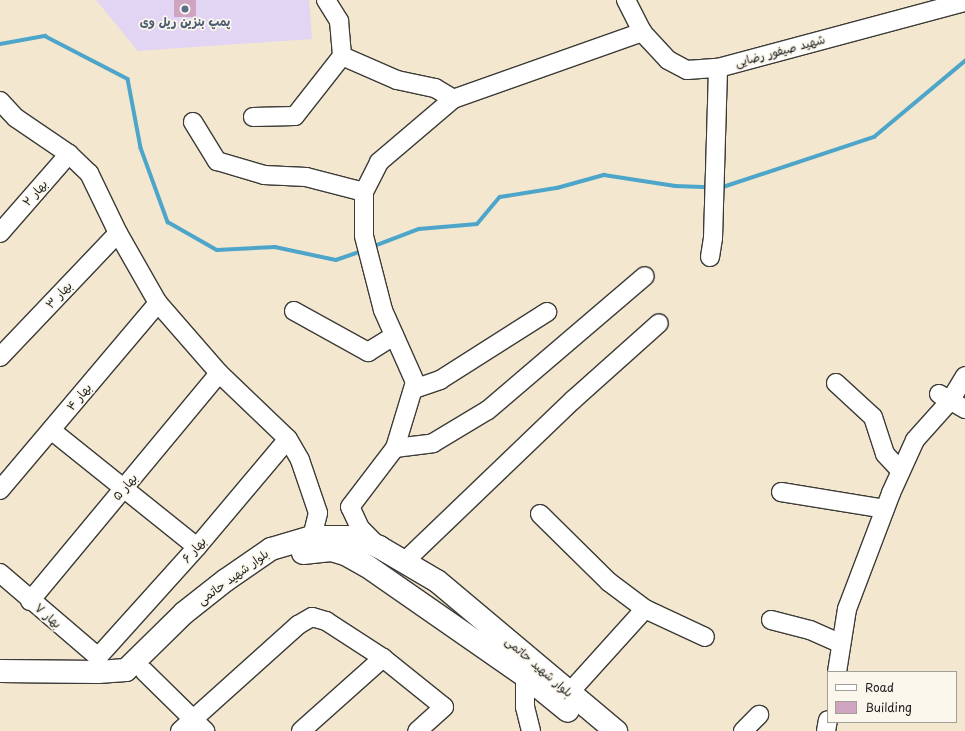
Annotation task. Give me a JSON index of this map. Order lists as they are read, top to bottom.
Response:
{
  "streets": {
    "main road": ["بلوار شهید حاتمی"],
    "street": [
      "شهید صیفور رضایی",
      "بهار ۲",
      "بهار ۳",
      "بهار ۴",
      "بهار ۵",
      "بهار ۶",
      "بهار ۷"
    ]
  },
  "crossings": [
    ["بهار ۵", "بهار ۷"],
    ["بهار ۶", "بلوار شهید حاتمی"],
    ["بهار ۶", "بهار ۷"],
    ["بلوار شهید حاتمی", "بهار ۷"]
  ],
  "places": ["پمپ بنزین ریل وی"],
  "legend": ["Road", "Building"]
}
